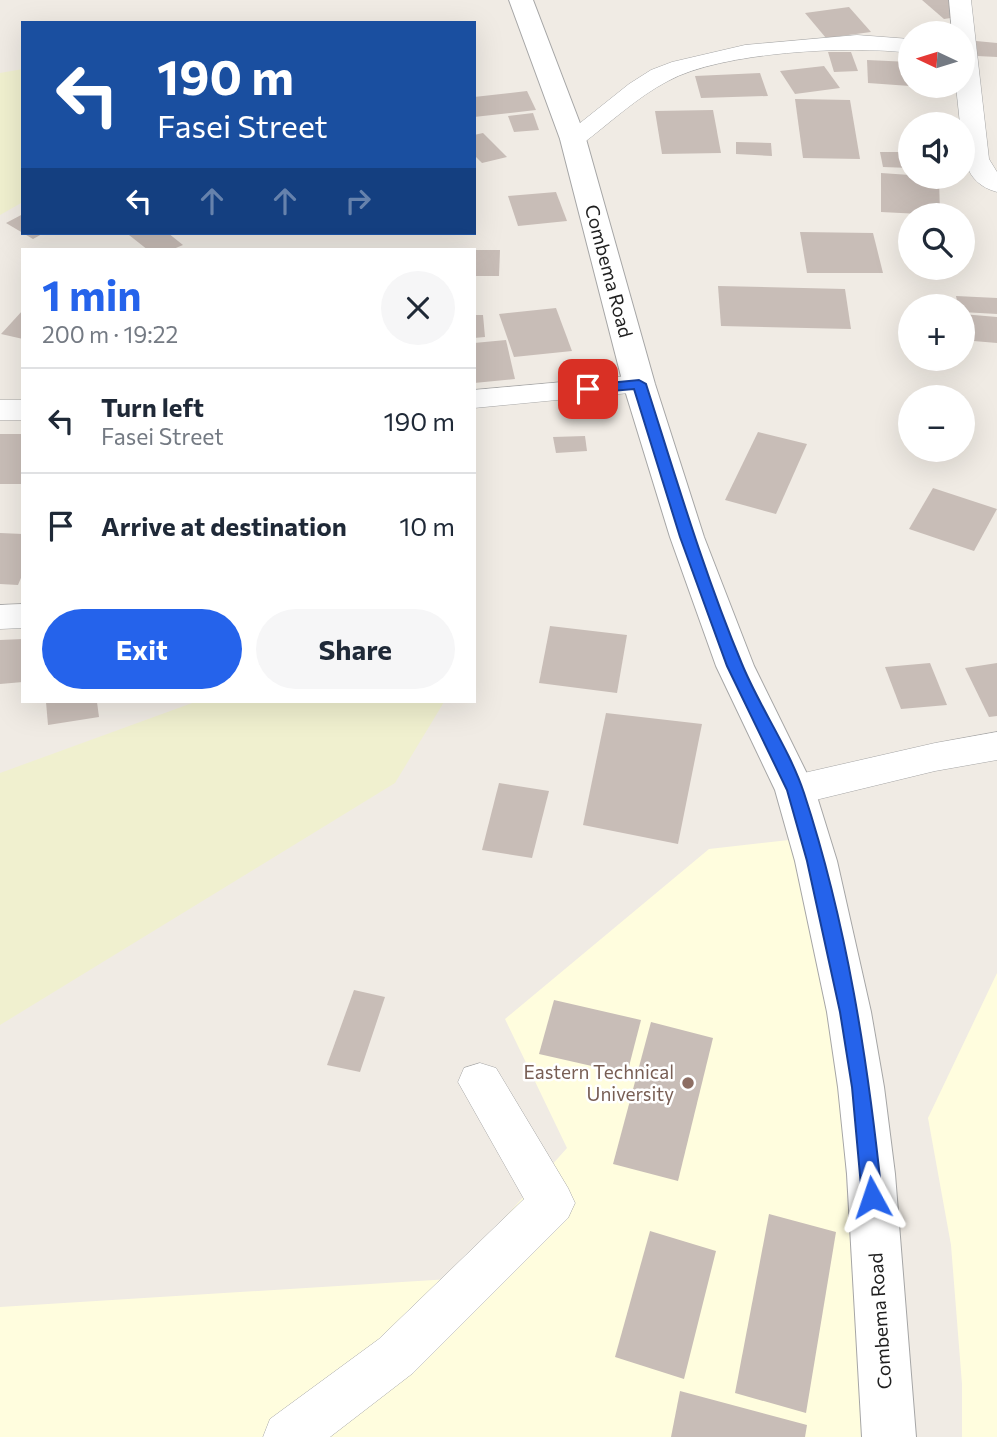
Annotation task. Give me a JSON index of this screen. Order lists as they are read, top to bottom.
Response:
{
  "streets": {
    "street": ["Combema Road"]
  },
  "places": ["Eastern Technical University"],
  "north": "left",
  "page": {
    "map_buttons": ["+", "−"],
    "turn": ["190 m", "Fasei Street"],
    "heading": ["1 min", "200 m · 19:22"],
    "list": [
      {
        "name": "Turn left",
        "note": "Fasei Street",
        "value": "190 m"
      },
      {
        "name": "Arrive at destination",
        "value": "10 m"
      }
    ],
    "buttons": ["Exit", "Share"]
  }
}
